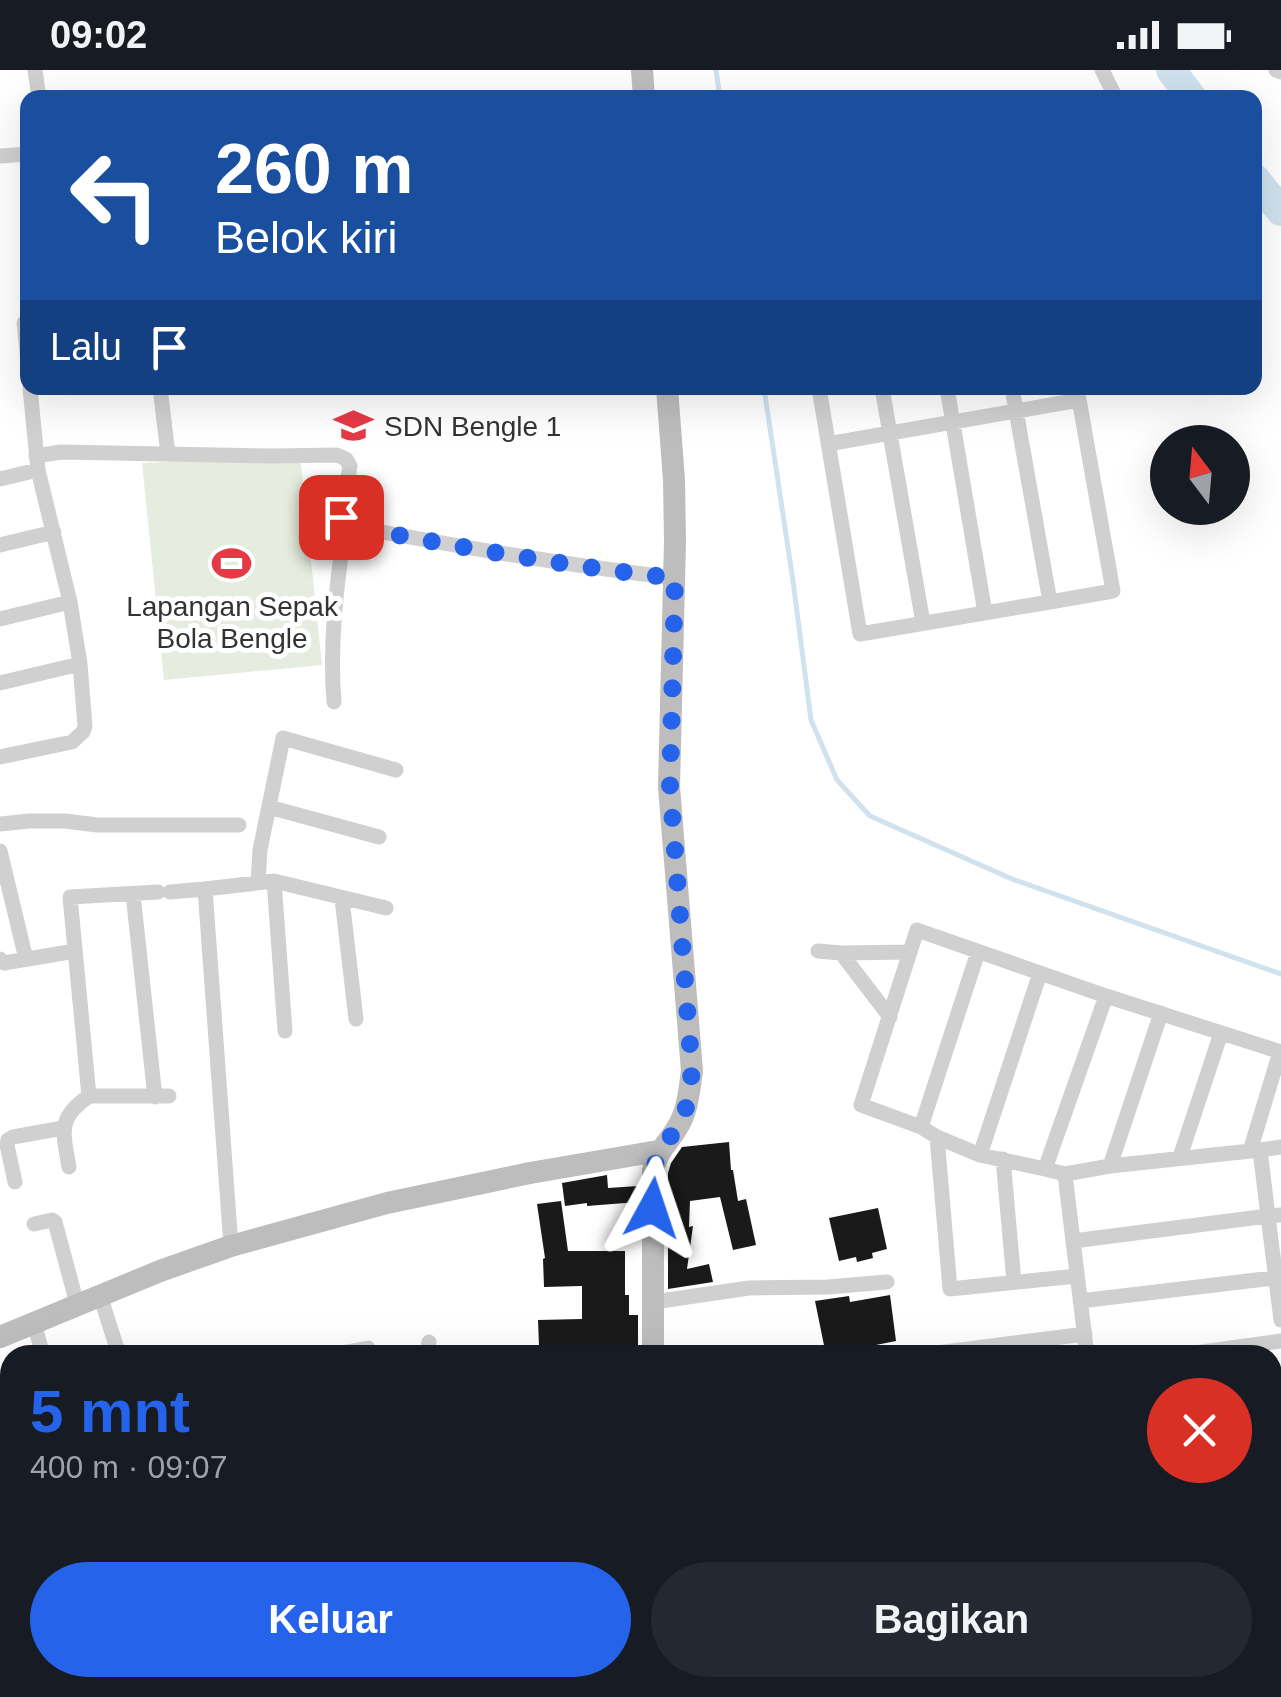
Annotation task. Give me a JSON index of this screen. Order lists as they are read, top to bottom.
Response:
{
  "places": {
    "school or university": ["SDN Bengle 1"],
    "sports": ["Lapangan Sepak Bola Bengle"]
  },
  "north": "top",
  "page": {
    "status": "09:02",
    "turn": ["260 m", "Belok kiri"],
    "then": "Lalu",
    "heading": ["5 mnt", "400 m · 09:07"],
    "buttons": ["Keluar", "Bagikan"]
  }
}
